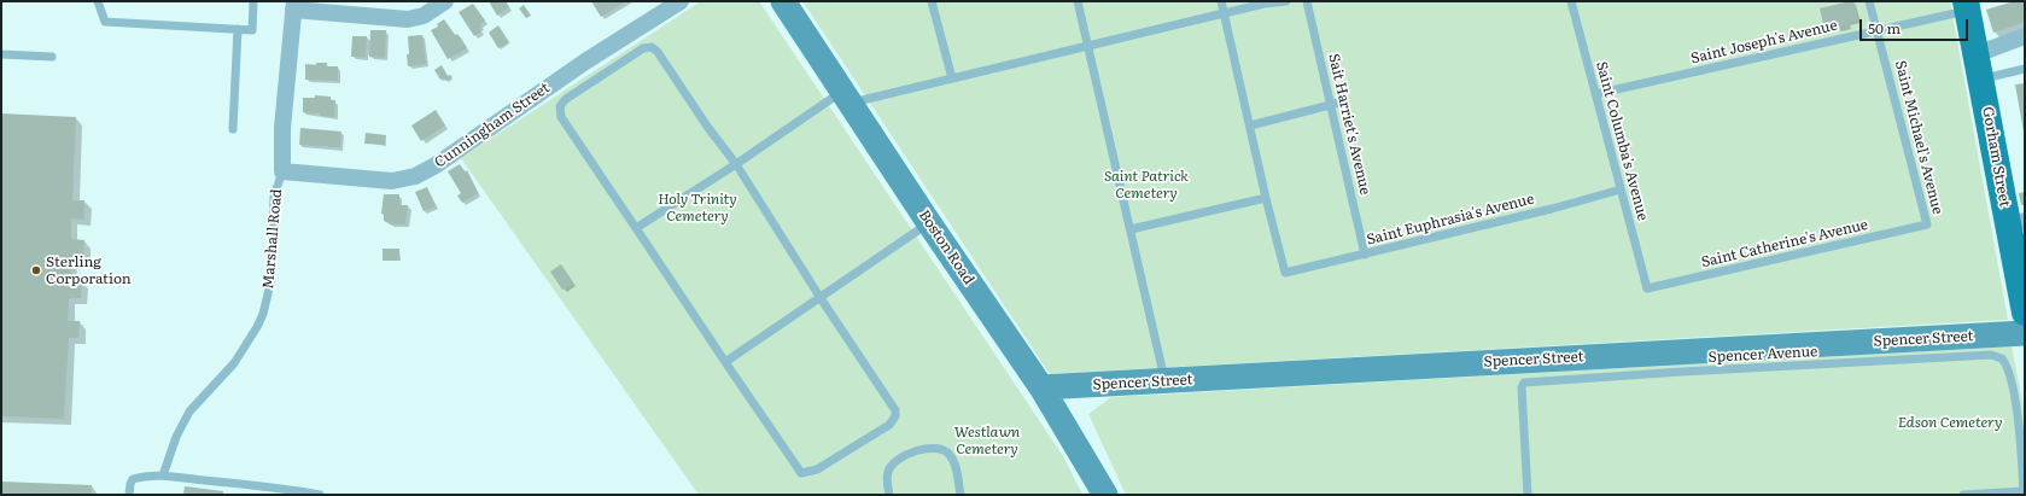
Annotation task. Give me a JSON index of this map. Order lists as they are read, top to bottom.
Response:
{
  "streets": {
    "main road": ["Gorham Street", "Boston Road", "Spencer Street"],
    "street": ["Cunningham Street", "Marshall Road"],
    "lane": [
      "Saint Joseph's Avenue",
      "Sait Harriet's Avenue",
      "Saint Michael's Avenue",
      "Saint Columba's Avenue",
      "Saint Euphrasia's Avenue",
      "Saint Catherine's Avenue",
      "Spencer Avenue"
    ]
  },
  "crossings": [
    ["Saint Joseph's Avenue", "Saint Michael's Avenue"],
    ["Saint Joseph's Avenue", "Saint Columba's Avenue"],
    ["Saint Joseph's Avenue", "Gorham Street"],
    ["Sait Harriet's Avenue", "Saint Euphrasia's Avenue"],
    ["Cunningham Street", "Marshall Road"],
    ["Saint Michael's Avenue", "Saint Catherine's Avenue"],
    ["Saint Columba's Avenue", "Saint Euphrasia's Avenue"],
    ["Saint Columba's Avenue", "Saint Catherine's Avenue"],
    ["Boston Road", "Spencer Street"]
  ],
  "parks": [
    "Saint Patrick Cemetery",
    "Holy Trinity Cemetery",
    "Edson Cemetery",
    "Westlawn Cemetery"
  ],
  "places": ["Sterling Corporation"],
  "scale_bar": "50 m"
}
